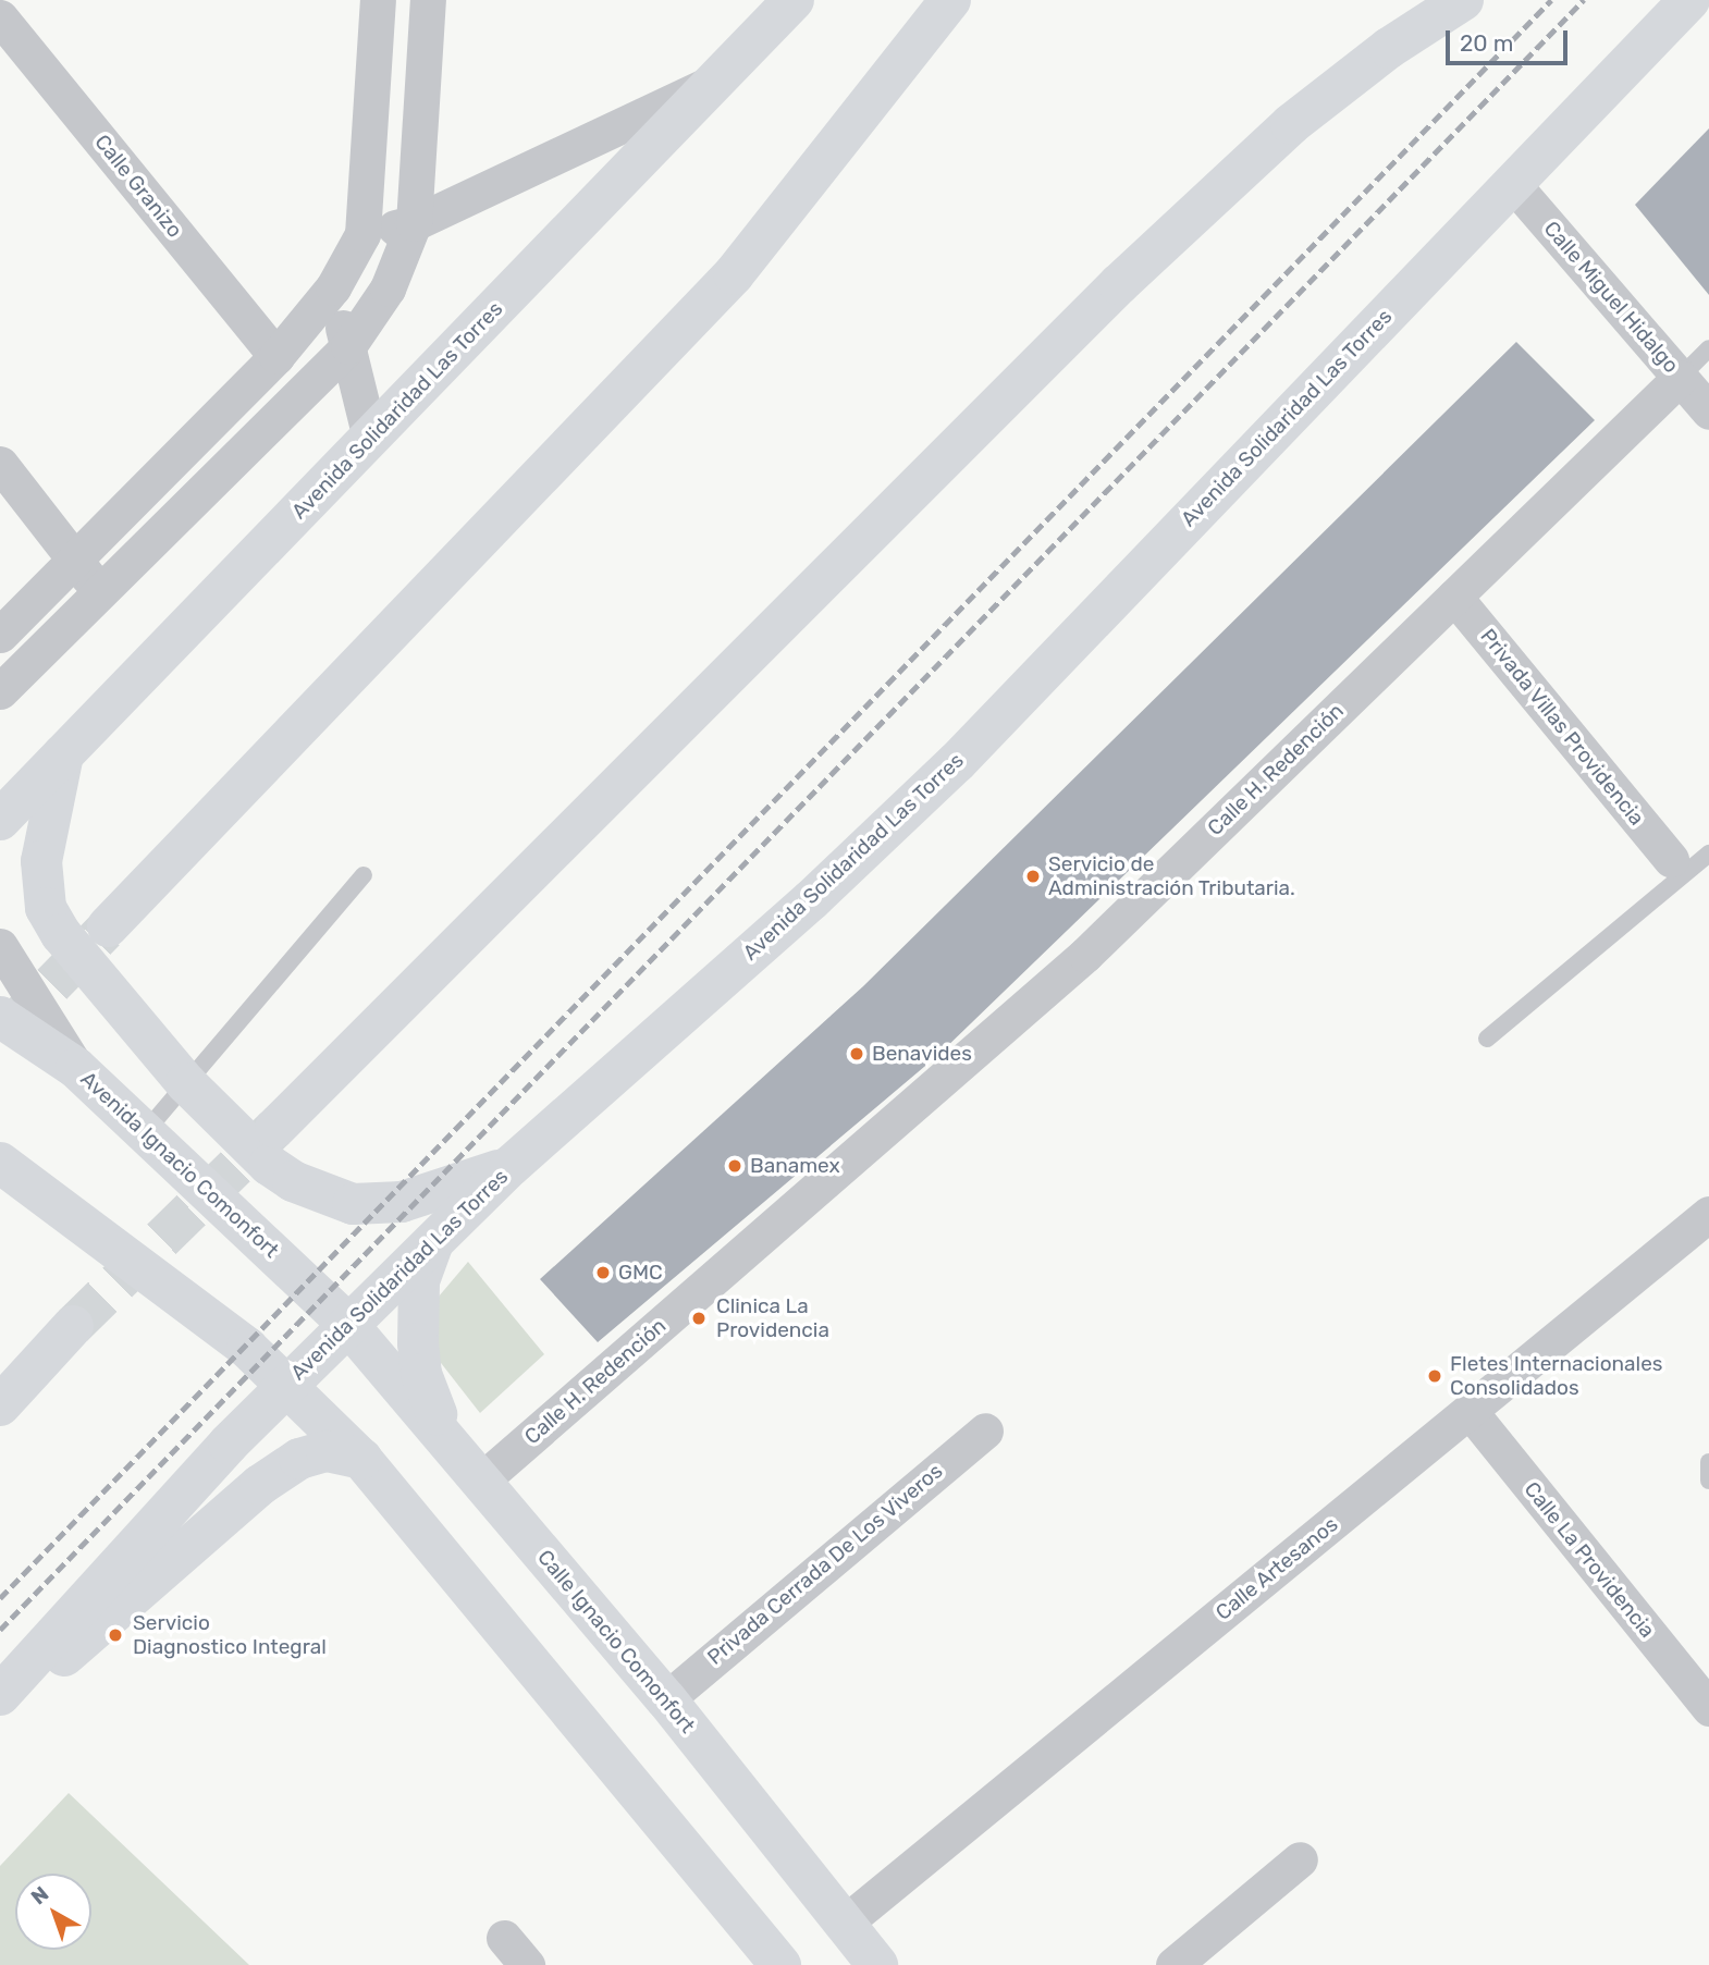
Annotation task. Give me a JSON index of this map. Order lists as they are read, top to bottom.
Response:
{
  "streets": {
    "main road": ["Avenida Solidaridad Las Torres", "Avenida Ignacio Comonfort", "Calle Ignacio Comonfort"],
    "street": [
      "Calle Granizo",
      "Calle Miguel Hidalgo",
      "Privada Villas Providencia",
      "Calle H. Redención",
      "Calle La Providencia",
      "Privada Cerrada De Los Viveros",
      "Calle Artesanos"
    ]
  },
  "crossings": [
    ["Calle Miguel Hidalgo", "Avenida Solidaridad Las Torres"],
    ["Calle Miguel Hidalgo", "Calle H. Redención"],
    ["Avenida Solidaridad Las Torres", "Avenida Ignacio Comonfort"],
    ["Avenida Solidaridad Las Torres", "Calle Ignacio Comonfort"],
    ["Privada Villas Providencia", "Calle H. Redención"],
    ["Calle H. Redención", "Calle Ignacio Comonfort"],
    ["Avenida Ignacio Comonfort", "Calle Ignacio Comonfort"],
    ["Calle La Providencia", "Calle Artesanos"],
    ["Privada Cerrada De Los Viveros", "Calle Ignacio Comonfort"],
    ["Calle Artesanos", "Calle Ignacio Comonfort"]
  ],
  "places": [
    "Servicio de Administración Tributaria.",
    "Benavides",
    "Banamex",
    "GMC",
    "Clinica La Providencia",
    "Fletes Internacionales Consolidados",
    "Servicio Diagnostico Integral"
  ],
  "scale_bar": "20 m",
  "north": "top left"
}
